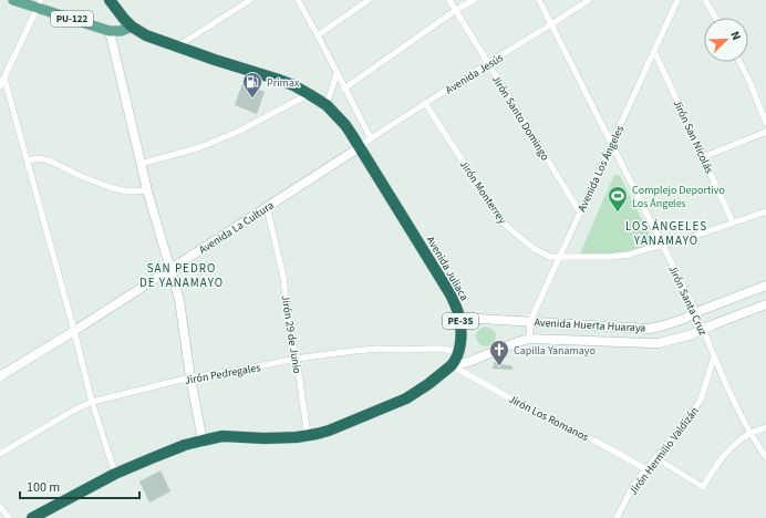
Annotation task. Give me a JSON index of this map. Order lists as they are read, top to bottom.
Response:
{
  "streets": {
    "highway": ["Avenida Juliaca", "PE-3S"],
    "main road": ["PU-122"],
    "street": [
      "Avenida Jesús",
      "Jirón Santo Domingo",
      "Jirón San Nicolás",
      "Avenida Los Ángeles",
      "Jirón Monterrey",
      "Avenida La Cultura",
      "Jirón Santa Cruz",
      "Avenida Huerta Huaraya",
      "Jirón 29 de Junio",
      "Jirón Pedregales",
      "Jirón Los Romanos",
      "Jirón Hermilio Valdizán"
    ]
  },
  "crossings": [
    ["PU-122", "Avenida Juliaca"],
    ["Avenida Jesús", "Jirón Santo Domingo"],
    ["Avenida Jesús", "Jirón Monterrey"],
    ["Avenida Jesús", "Avenida La Cultura"],
    ["Avenida Jesús", "Avenida Juliaca"],
    ["Avenida Jesús", "Jirón Santa Cruz"],
    ["Jirón Santo Domingo", "Avenida Los Ángeles"],
    ["Jirón San Nicolás", "Avenida Los Ángeles"],
    ["Jirón San Nicolás", "Jirón Monterrey"],
    ["Avenida Los Ángeles", "Jirón Monterrey"],
    ["Avenida Los Ángeles", "Jirón Santa Cruz"],
    ["Avenida Los Ángeles", "Avenida Huerta Huaraya"],
    ["Jirón Monterrey", "Jirón Santa Cruz"],
    ["Avenida La Cultura", "Avenida Juliaca"],
    ["Avenida La Cultura", "Jirón 29 de Junio"],
    ["Avenida Juliaca", "Avenida Huerta Huaraya"],
    ["Avenida Juliaca", "Jirón 29 de Junio"],
    ["Avenida Juliaca", "Jirón Pedregales"],
    ["Avenida Juliaca", "Jirón Los Romanos"],
    ["Jirón Santa Cruz", "Avenida Huerta Huaraya"],
    ["Jirón Santa Cruz", "Jirón Hermilio Valdizán"],
    ["Avenida Huerta Huaraya", "Jirón Los Romanos"],
    ["Jirón 29 de Junio", "Jirón Pedregales"],
    ["Jirón Los Romanos", "Jirón Hermilio Valdizán"]
  ],
  "districts": ["LOS ÁNGELES YANAMAYO", "SAN PEDRO DE YANAMAYO"],
  "places": {
    "fuel station": ["Primax"],
    "sports": ["Complejo Deportivo Los Ángeles"],
    "church": ["Capilla Yanamayo"]
  },
  "scale_bar": "100 m",
  "north": "top right"
}
